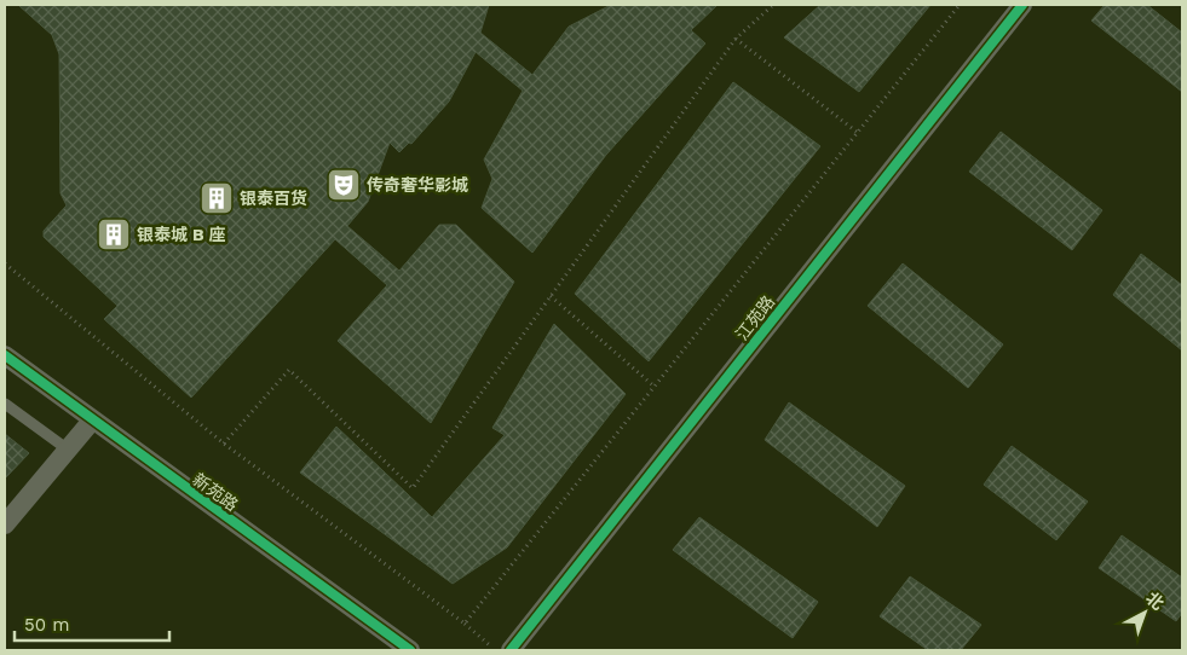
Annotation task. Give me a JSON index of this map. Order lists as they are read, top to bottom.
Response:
{
  "streets": {
    "street": ["江苑路", "新苑路"]
  },
  "places": {
    "theatre": ["传奇奢华影城"],
    "building": ["银泰百货", "银泰城 B 座"]
  },
  "scale_bar": "50 m",
  "north": "top right"
}
